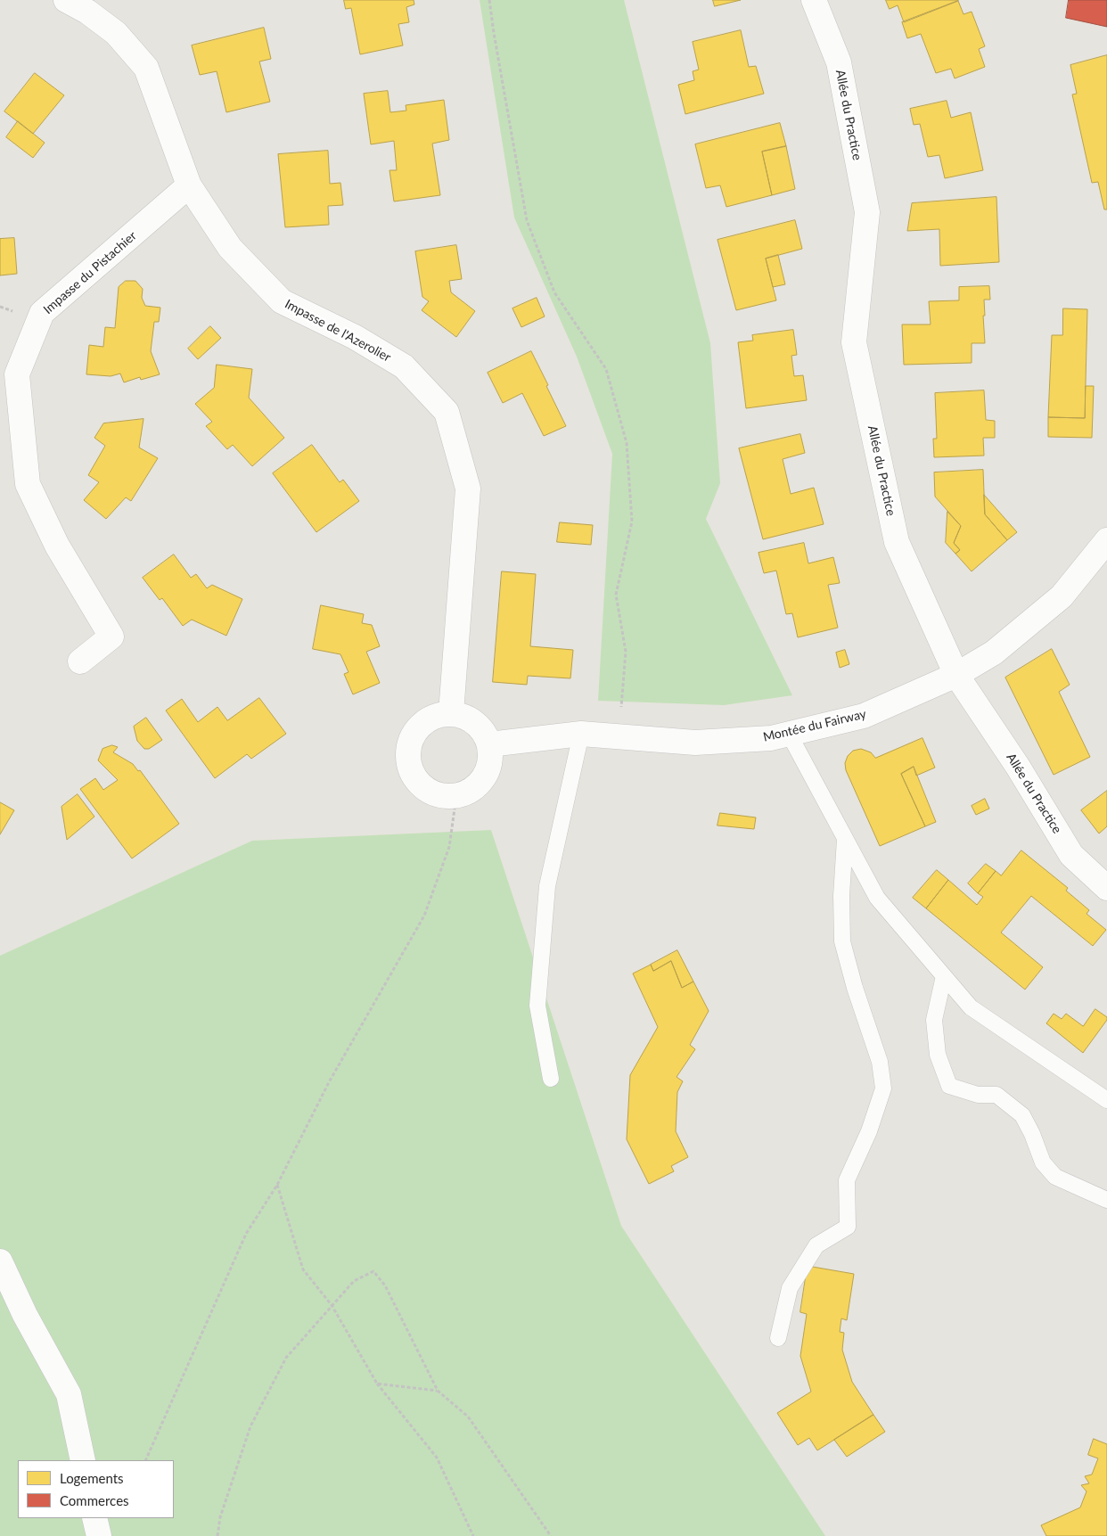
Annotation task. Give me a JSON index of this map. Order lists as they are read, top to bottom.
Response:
{
  "streets": {
    "street": [
      "Allée du Practice",
      "Impasse du Pistachier",
      "Impasse de l'Azerolier",
      "Montée du Fairway"
    ]
  },
  "crossings": [
    ["Allée du Practice", "Montée du Fairway"],
    ["Impasse du Pistachier", "Impasse de l'Azerolier"],
    ["Impasse de l'Azerolier", "Montée du Fairway"]
  ],
  "legend": ["Logements", "Commerces"]
}
